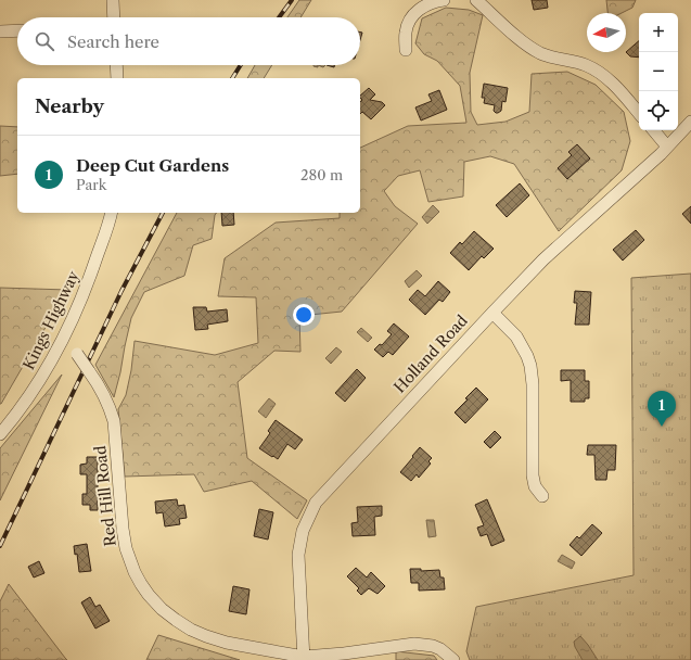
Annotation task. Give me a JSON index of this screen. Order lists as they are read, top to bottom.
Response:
{
  "streets": {
    "street": ["Kings Highway", "Holland Road", "Red Hill Road"]
  },
  "crossings": [
    ["Kings Highway", "Red Hill Road"],
    ["Holland Road", "Red Hill Road"]
  ],
  "north": "left",
  "page": {
    "map_buttons": ["+", "−"],
    "search": "Search here",
    "heading": "Nearby",
    "list": [
      {
        "mark": "1",
        "name": "Deep Cut Gardens",
        "note": "Park",
        "value": "280 m"
      }
    ],
    "pins": "1"
  }
}
